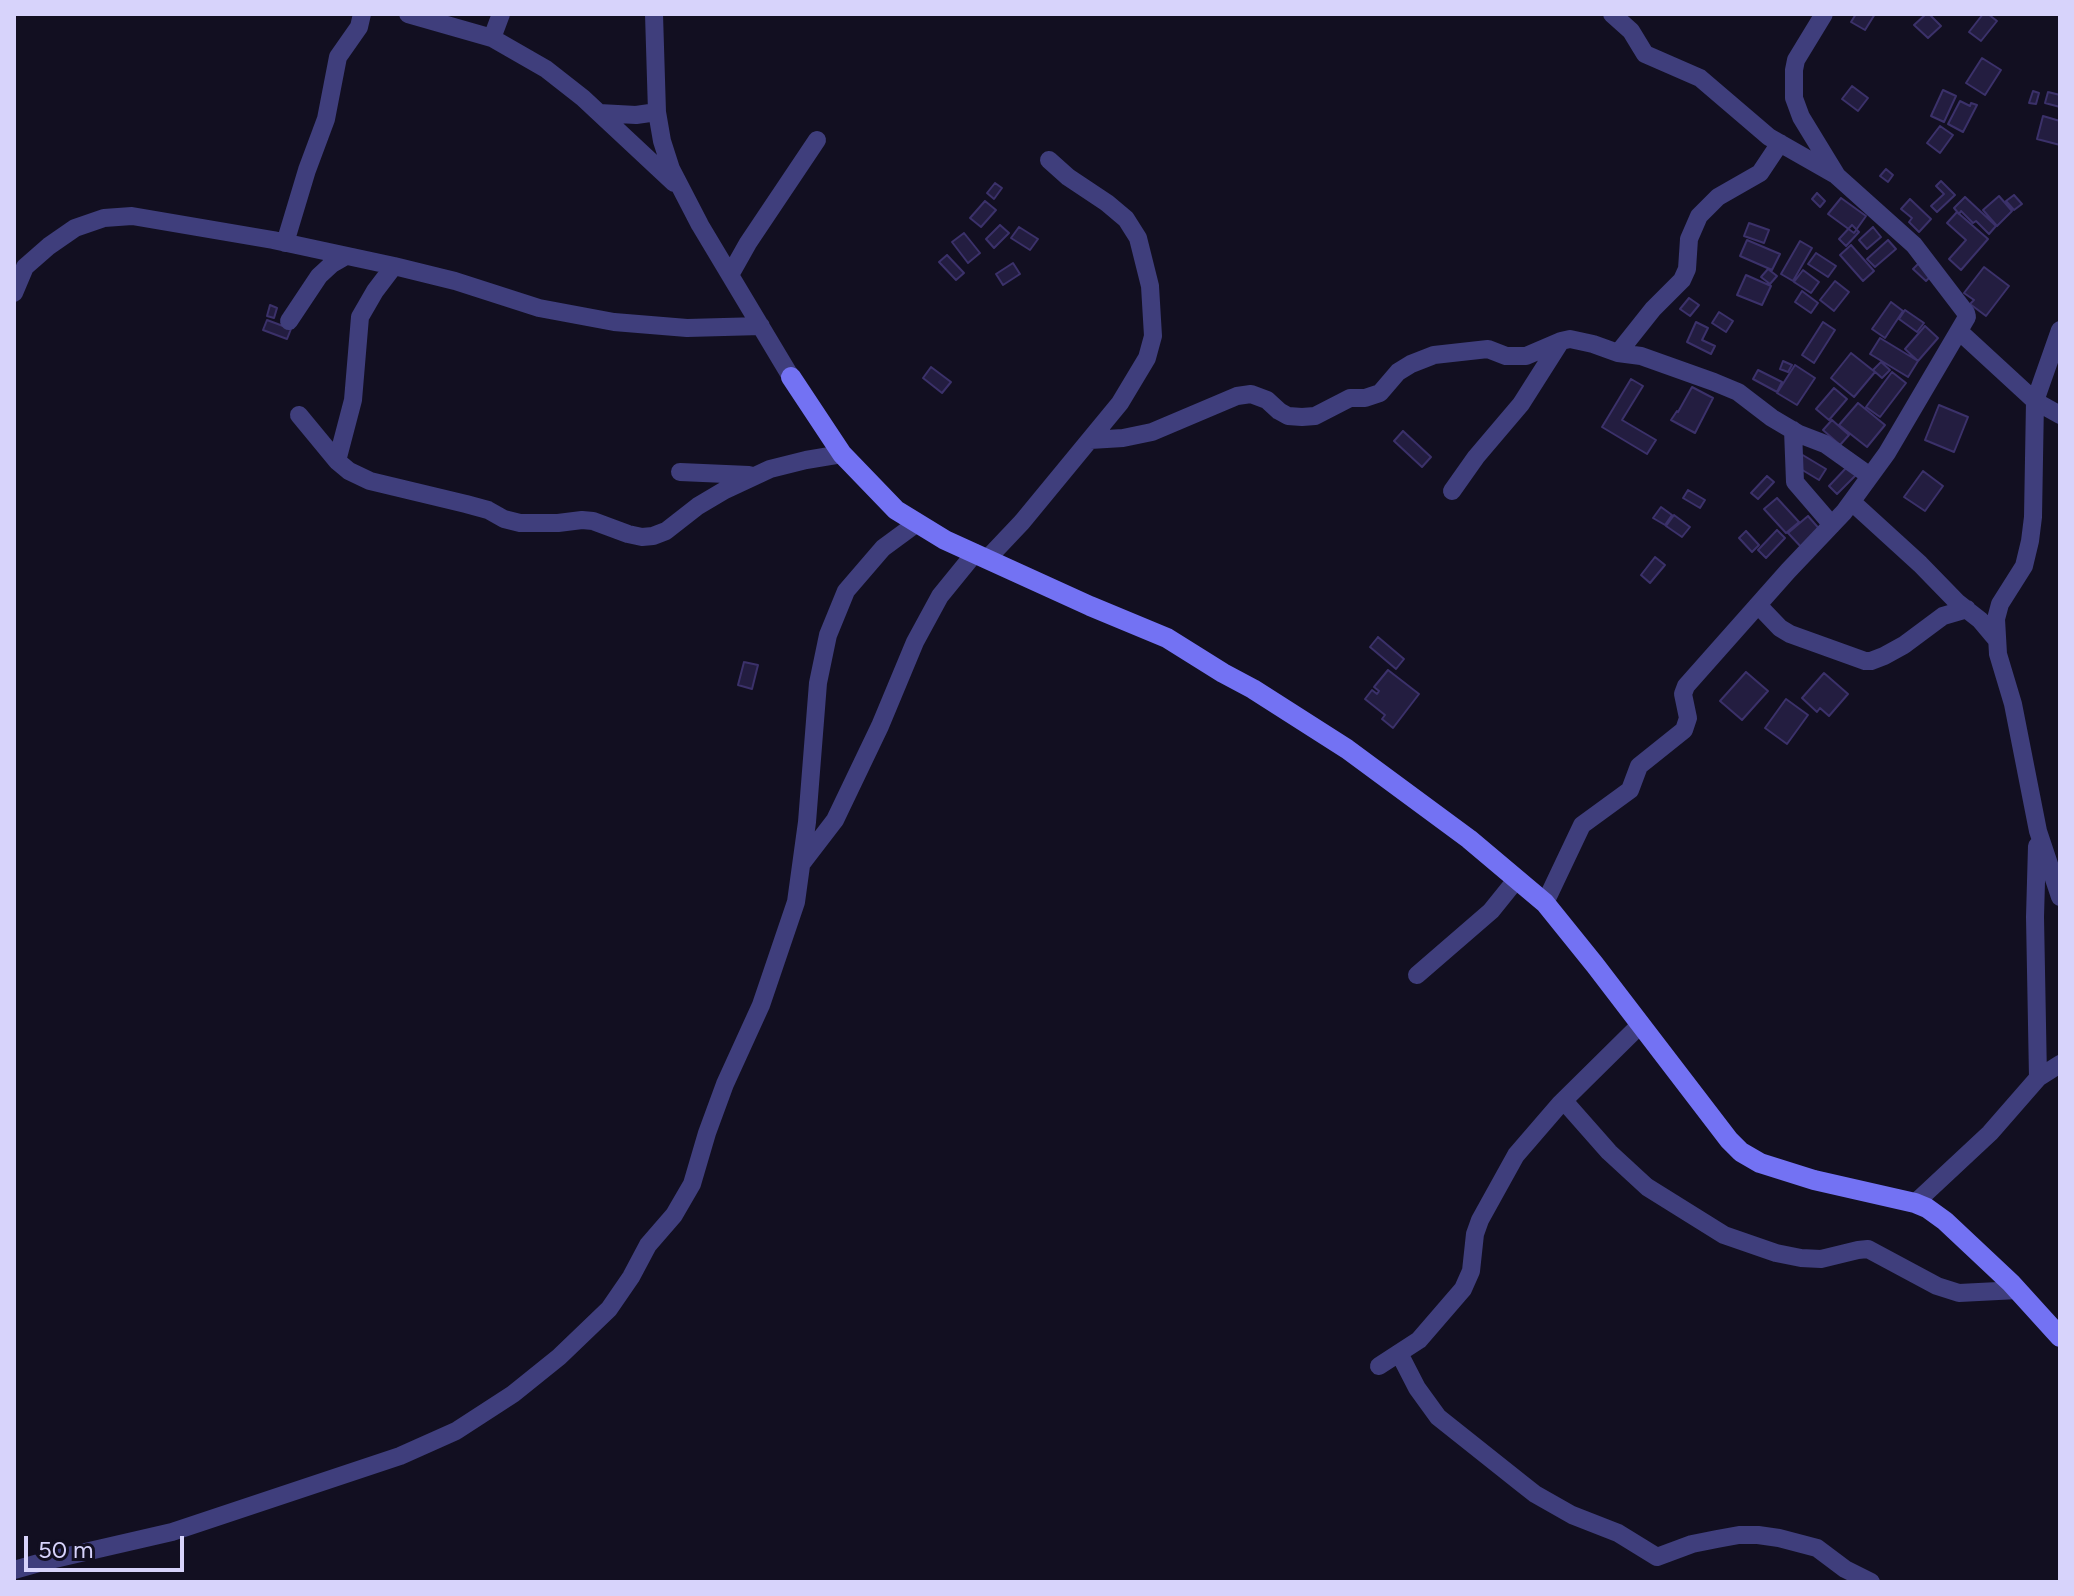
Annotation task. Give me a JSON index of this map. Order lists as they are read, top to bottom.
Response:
{
  "scale_bar": "50 m"
}
